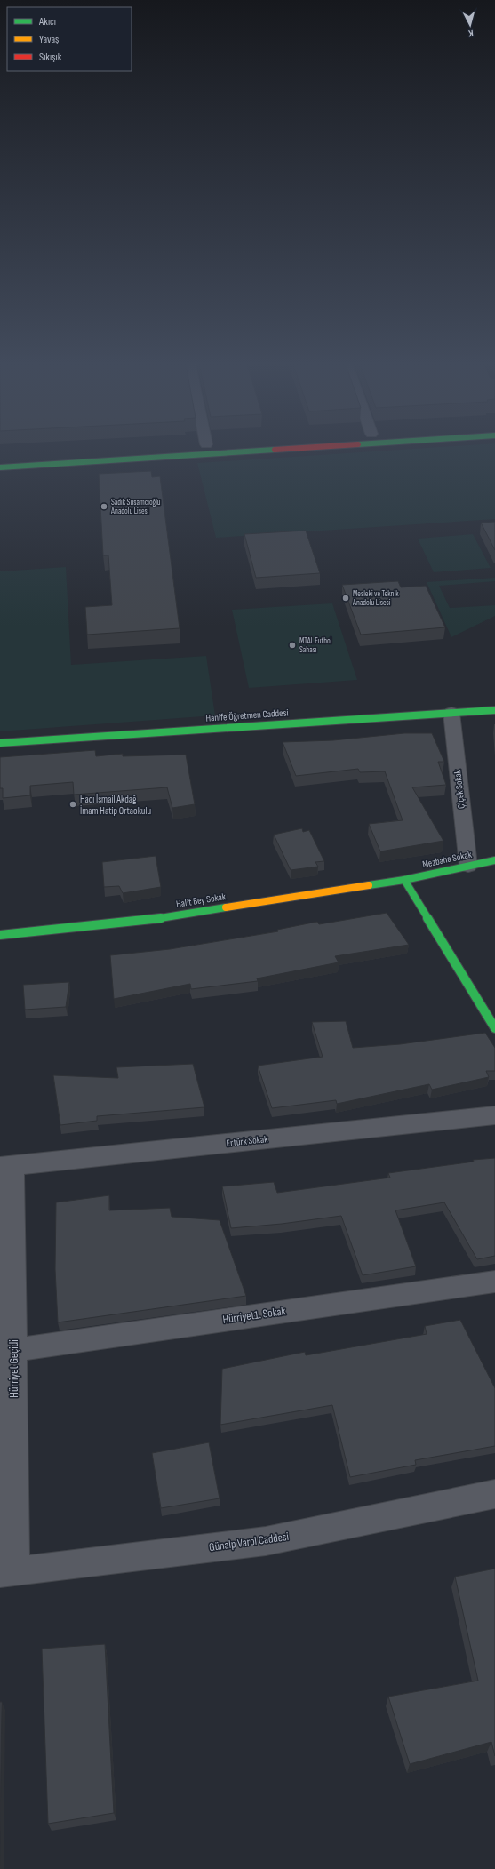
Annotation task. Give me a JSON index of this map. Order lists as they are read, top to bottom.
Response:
{
  "streets": {
    "street": [
      "Hanife Öğretmen Caddesi",
      "Çiçek Sokak",
      "Mezbaha Sokak",
      "Halit Bey Sokak",
      "Ertürk Sokak",
      "Hürriyet1. Sokak",
      "Hürriyet Geçidi",
      "Günalp Varol Caddesi"
    ]
  },
  "crossings": [
    ["Hanife Öğretmen Caddesi", "Çiçek Sokak"],
    ["Çiçek Sokak", "Mezbaha Sokak"],
    ["Mezbaha Sokak", "Halit Bey Sokak"],
    ["Ertürk Sokak", "Hürriyet Geçidi"],
    ["Hürriyet1. Sokak", "Hürriyet Geçidi"],
    ["Hürriyet Geçidi", "Günalp Varol Caddesi"]
  ],
  "places": [
    "Sadık Susamcıoğlu Anadolu Lisesi",
    "Mesleki ve Teknik Anadolu Lisesi",
    "MTAL Futbol Sahası",
    "Hacı İsmail Akdağ İmam Hatip Ortaokulu"
  ],
  "legend": ["Akıcı", "Yavaş", "Sıkışık"],
  "north": "bottom"
}
